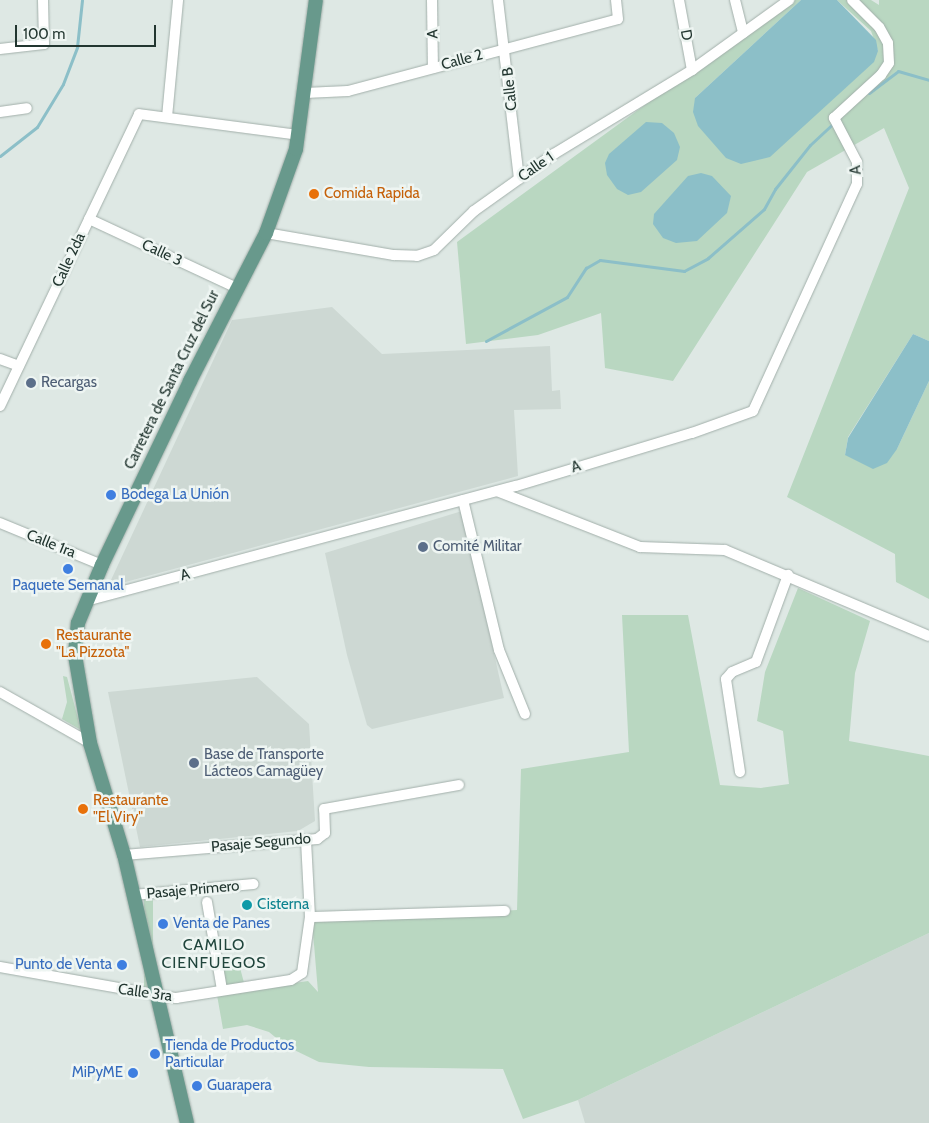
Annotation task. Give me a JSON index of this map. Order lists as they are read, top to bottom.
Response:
{
  "streets": {
    "main road": ["Carretera de Santa Cruz del Sur"],
    "street": [
      "A",
      "D",
      "Calle 2",
      "Calle B",
      "Calle 1",
      "Calle 3",
      "Calle 2da",
      "Calle 1ra",
      "Pasaje Segundo",
      "Pasaje Primero",
      "Calle 3ra"
    ]
  },
  "crossings": [
    ["A", "Calle 2"],
    ["A", "Carretera de Santa Cruz del Sur"],
    ["D", "Calle 1"],
    ["Calle 2", "Calle B"],
    ["Calle 2", "Carretera de Santa Cruz del Sur"],
    ["Calle B", "Calle 1"],
    ["Calle 1", "Carretera de Santa Cruz del Sur"],
    ["Calle 3", "Calle 2da"],
    ["Calle 3", "Carretera de Santa Cruz del Sur"],
    ["Carretera de Santa Cruz del Sur", "Calle 1ra"],
    ["Carretera de Santa Cruz del Sur", "Pasaje Segundo"],
    ["Carretera de Santa Cruz del Sur", "Pasaje Primero"],
    ["Carretera de Santa Cruz del Sur", "Calle 3ra"]
  ],
  "districts": ["CAMILO CIENFUEGOS"],
  "places": [
    "Comida Rapida",
    "Recargas",
    "Bodega La Unión",
    "Comité Militar",
    "Paquete Semanal",
    "Restaurante \"La Pizzota\"",
    "Base de Transporte Lácteos Camagüey",
    "Restaurante \"El Viry\"",
    "Cisterna",
    "Venta de Panes",
    "Punto de Venta",
    "Tienda de Productos Particular",
    "MiPyME",
    "Guarapera"
  ],
  "scale_bar": "100 m"
}
